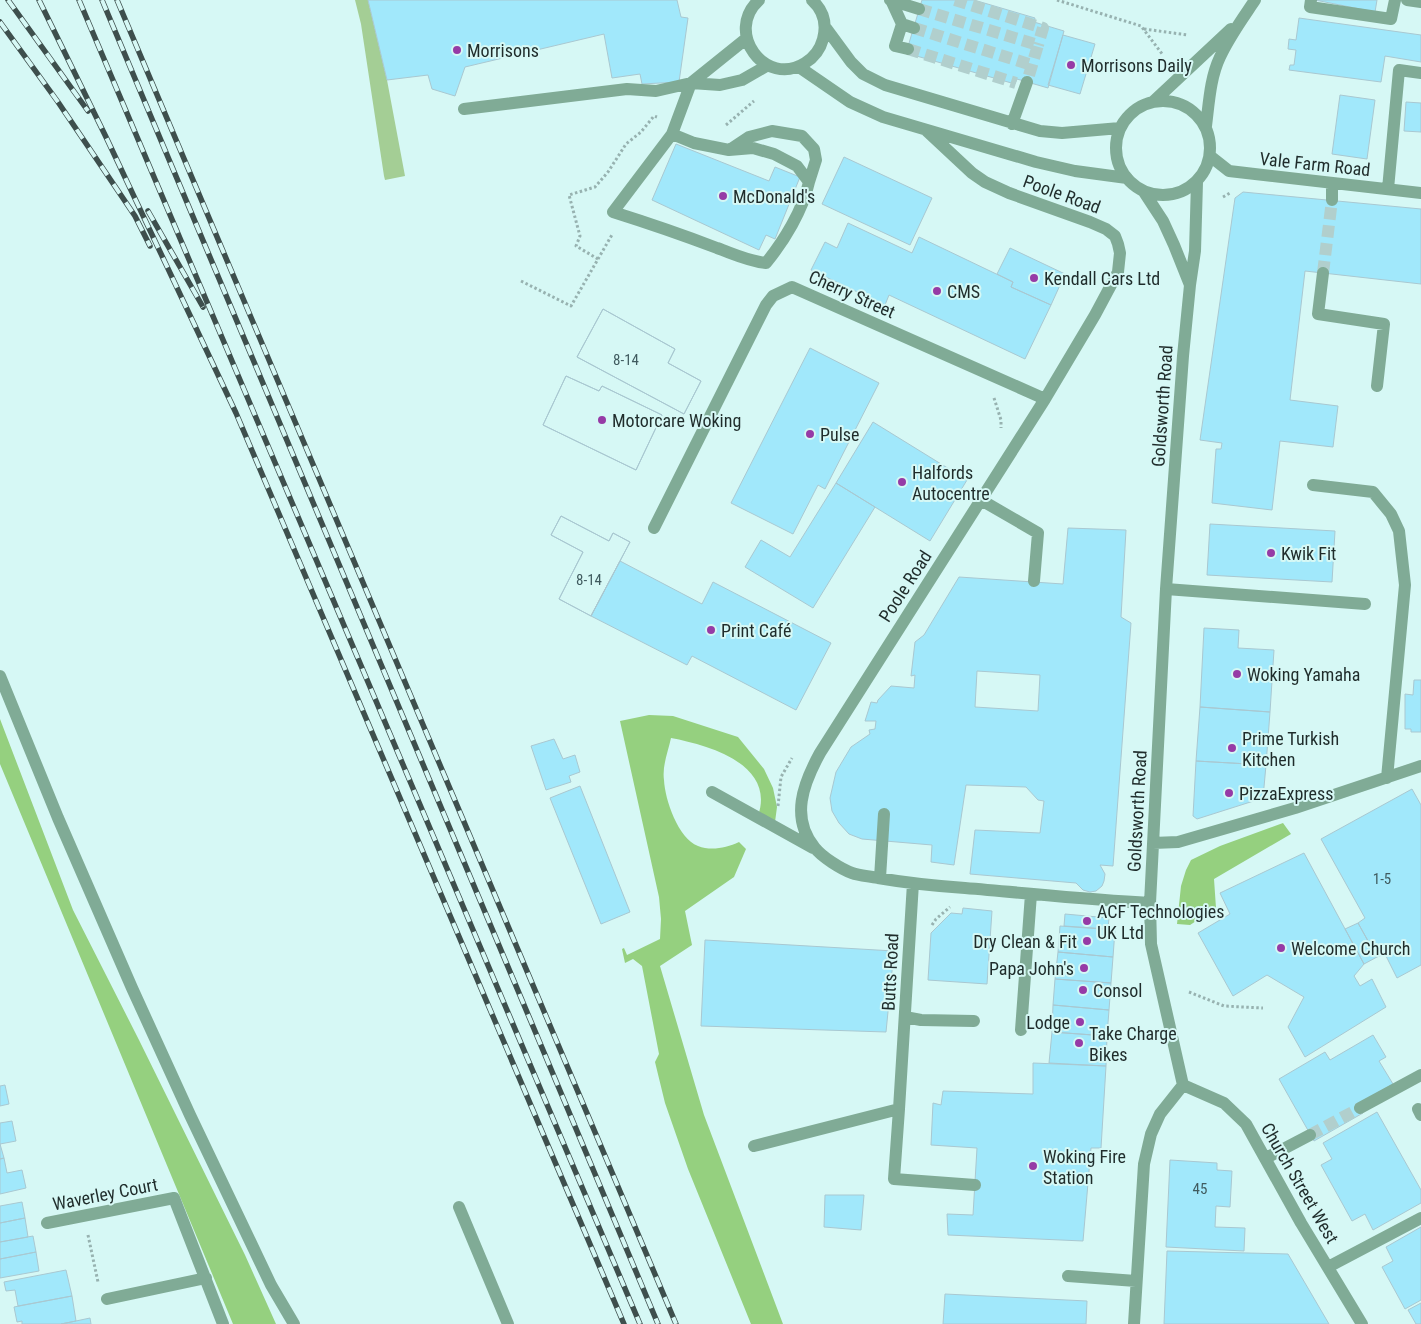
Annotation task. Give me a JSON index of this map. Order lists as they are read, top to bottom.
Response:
{
  "streets": {
    "street": [
      "Vale Farm Road",
      "Poole Road",
      "Cherry Street",
      "Goldsworth Road",
      "Butts Road",
      "Church Street West",
      "Waverley Court"
    ]
  },
  "crossings": [
    ["Vale Farm Road", "Goldsworth Road"],
    ["Poole Road", "Cherry Street"],
    ["Poole Road", "Goldsworth Road"],
    ["Poole Road", "Butts Road"],
    ["Goldsworth Road", "Church Street West"]
  ],
  "places": [
    "Morrisons",
    "Morrisons Daily",
    "McDonald's",
    "Kendall Cars Ltd",
    "CMS",
    "Motorcare Woking",
    "Pulse",
    "Halfords Autocentre",
    "Kwik Fit",
    "Print Café",
    "Woking Yamaha",
    "Prime Turkish Kitchen",
    "PizzaExpress",
    "ACF Technologies UK Ltd",
    "Dry Clean & Fit",
    "Welcome Church",
    "Papa John's",
    "Consol",
    "Lodge",
    "Take Charge Bikes",
    "Woking Fire Station"
  ],
  "house_numbers": [
    "8-14",
    "8-14",
    "1-5",
    "45"
  ]
}
